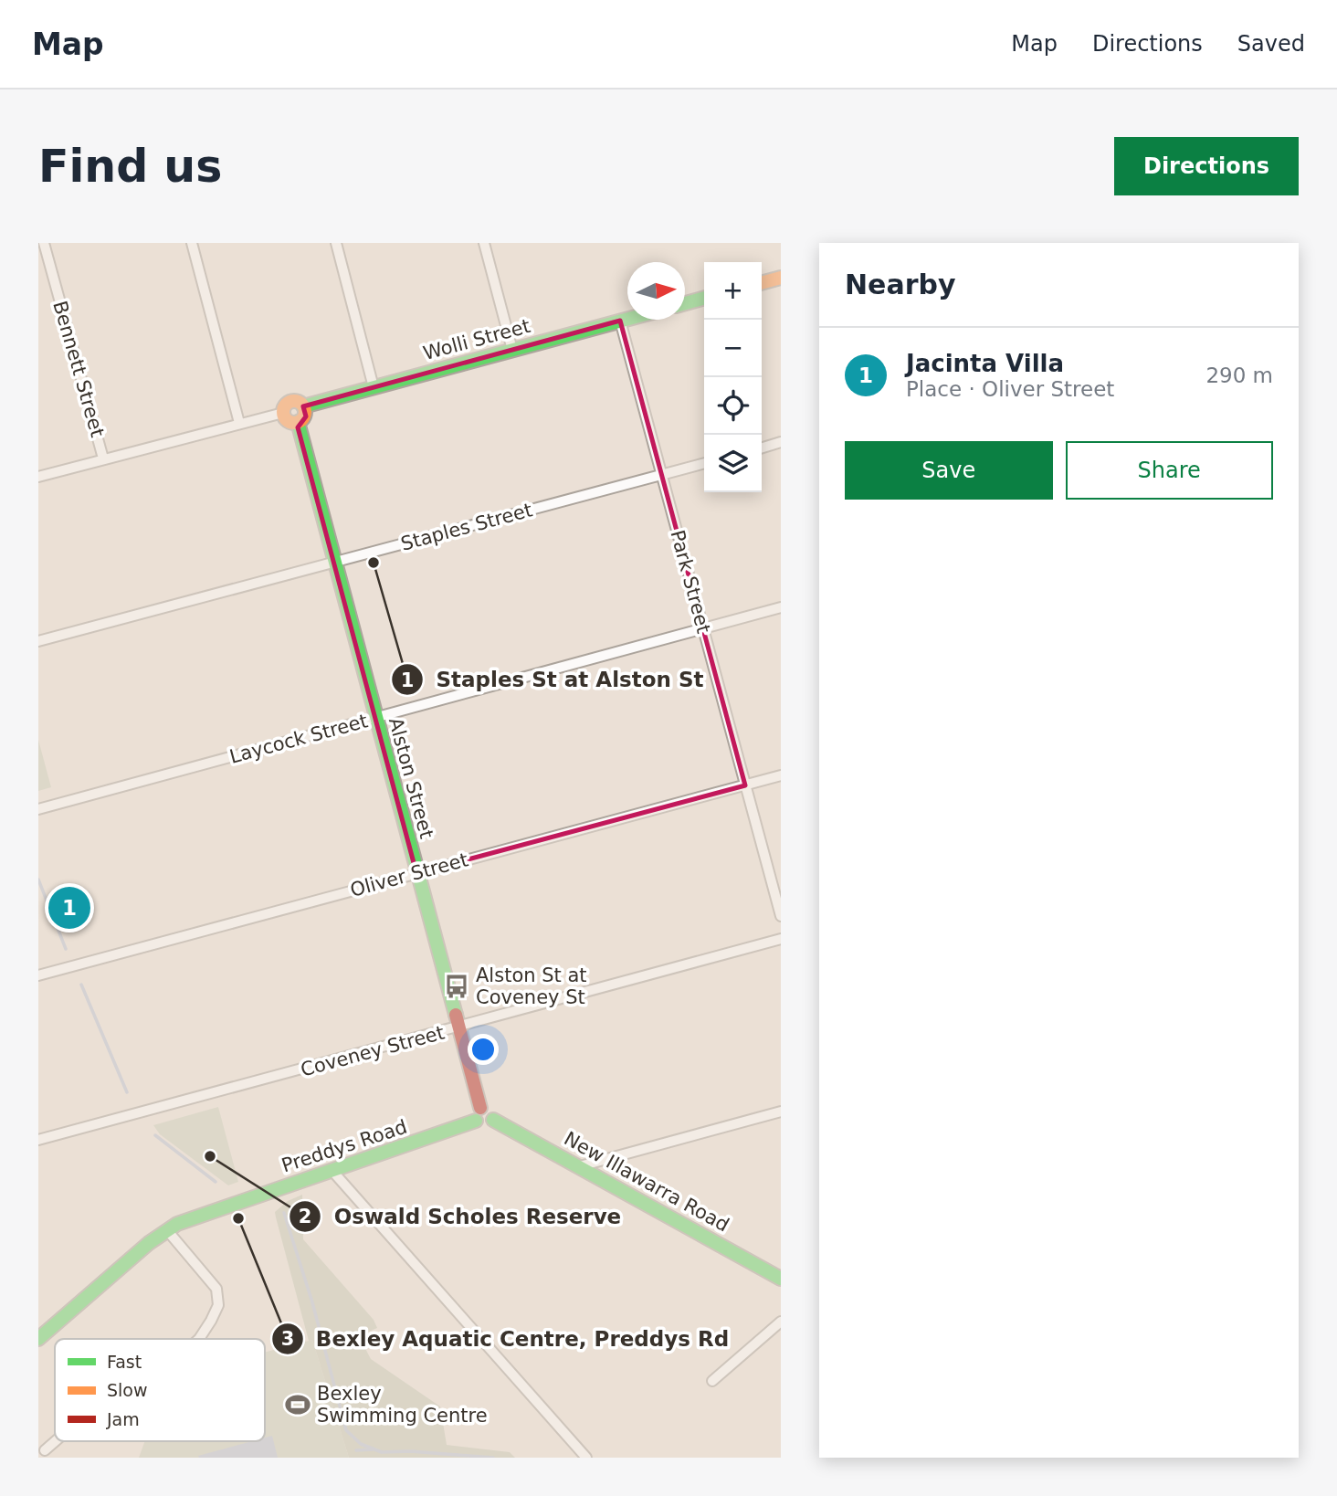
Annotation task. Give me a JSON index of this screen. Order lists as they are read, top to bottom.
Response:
{
  "streets": {
    "street": [
      "Wolli Street",
      "Bennett Street",
      "Staples Street",
      "Park Street",
      "Laycock Street",
      "Alston Street",
      "Oliver Street",
      "Coveney Street",
      "Preddys Road",
      "New Illawarra Road"
    ]
  },
  "crossings": [
    ["Wolli Street", "Park Street"],
    ["Wolli Street", "Alston Street"],
    ["Staples Street", "Park Street"],
    ["Staples Street", "Alston Street"],
    ["Park Street", "Laycock Street"],
    ["Park Street", "Oliver Street"],
    ["Laycock Street", "Alston Street"],
    ["Alston Street", "Oliver Street"],
    ["Alston Street", "Coveney Street"],
    ["Alston Street", "Preddys Road"],
    ["Preddys Road", "New Illawarra Road"]
  ],
  "places": {
    "other": ["Staples St at Alston St", "Oswald Scholes Reserve", "Bexley Aquatic Centre, Preddys Rd"],
    "bus stop": ["Alston St at Coveney St"],
    "sports": ["Bexley Swimming Centre"]
  },
  "legend": ["Fast", "Slow", "Jam"],
  "north": "right",
  "page": {
    "header": "Map",
    "nav": ["Map", "Directions", "Saved"],
    "buttons": [
      "Directions",
      ["Save", "Share"]
    ],
    "title": "Find us",
    "heading": "Nearby",
    "map_buttons": ["+", "−"],
    "list": [
      {
        "mark": "1",
        "name": "Jacinta Villa",
        "note": "Place · Oliver Street",
        "value": "290 m"
      }
    ],
    "pins": "1"
  }
}
